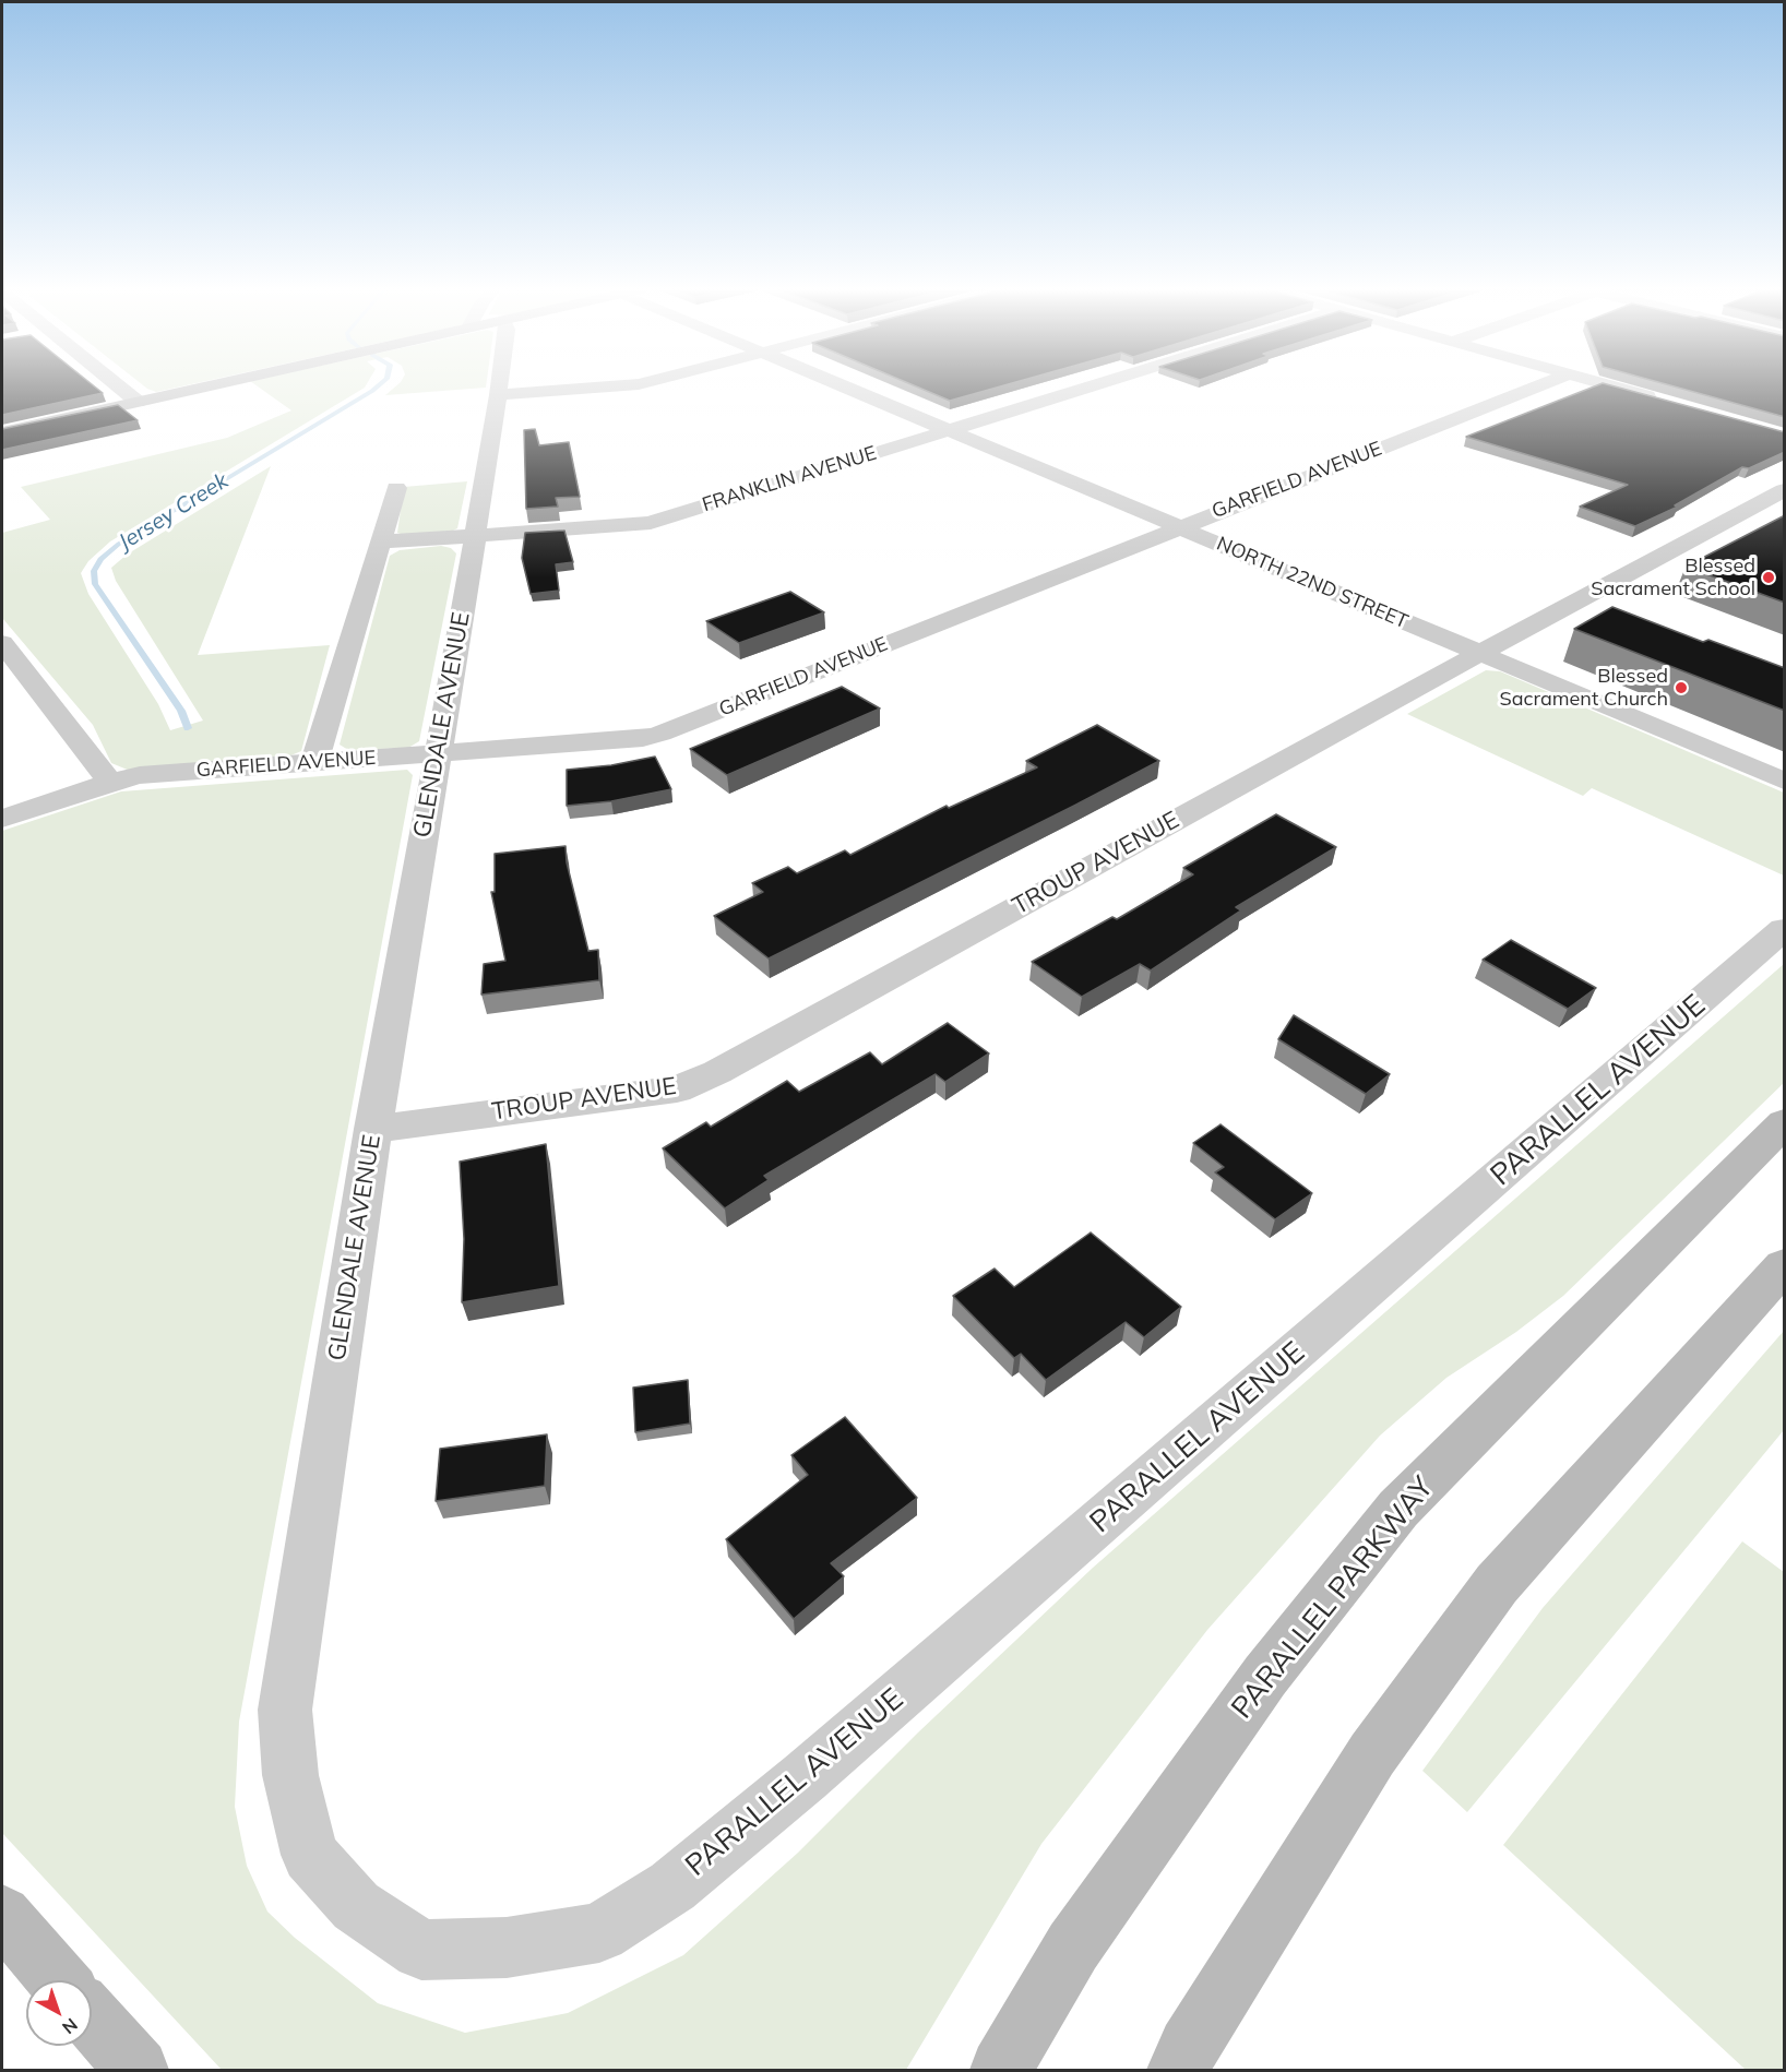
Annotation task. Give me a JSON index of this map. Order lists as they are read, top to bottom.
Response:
{
  "streets": {
    "main road": ["PARALLEL PARKWAY"],
    "street": [
      "FRANKLIN AVENUE",
      "GARFIELD AVENUE",
      "NORTH 22ND STREET",
      "GLENDALE AVENUE",
      "TROUP AVENUE",
      "PARALLEL AVENUE"
    ]
  },
  "crossings": [
    ["FRANKLIN AVENUE", "NORTH 22ND STREET"],
    ["FRANKLIN AVENUE", "GLENDALE AVENUE"],
    ["GARFIELD AVENUE", "NORTH 22ND STREET"],
    ["GARFIELD AVENUE", "GLENDALE AVENUE"],
    ["NORTH 22ND STREET", "TROUP AVENUE"],
    ["GLENDALE AVENUE", "TROUP AVENUE"],
    ["GLENDALE AVENUE", "PARALLEL AVENUE"]
  ],
  "water": ["Jersey Creek"],
  "places": ["Blessed Sacrament School", "Blessed Sacrament Church"],
  "north": "bottom right"
}
